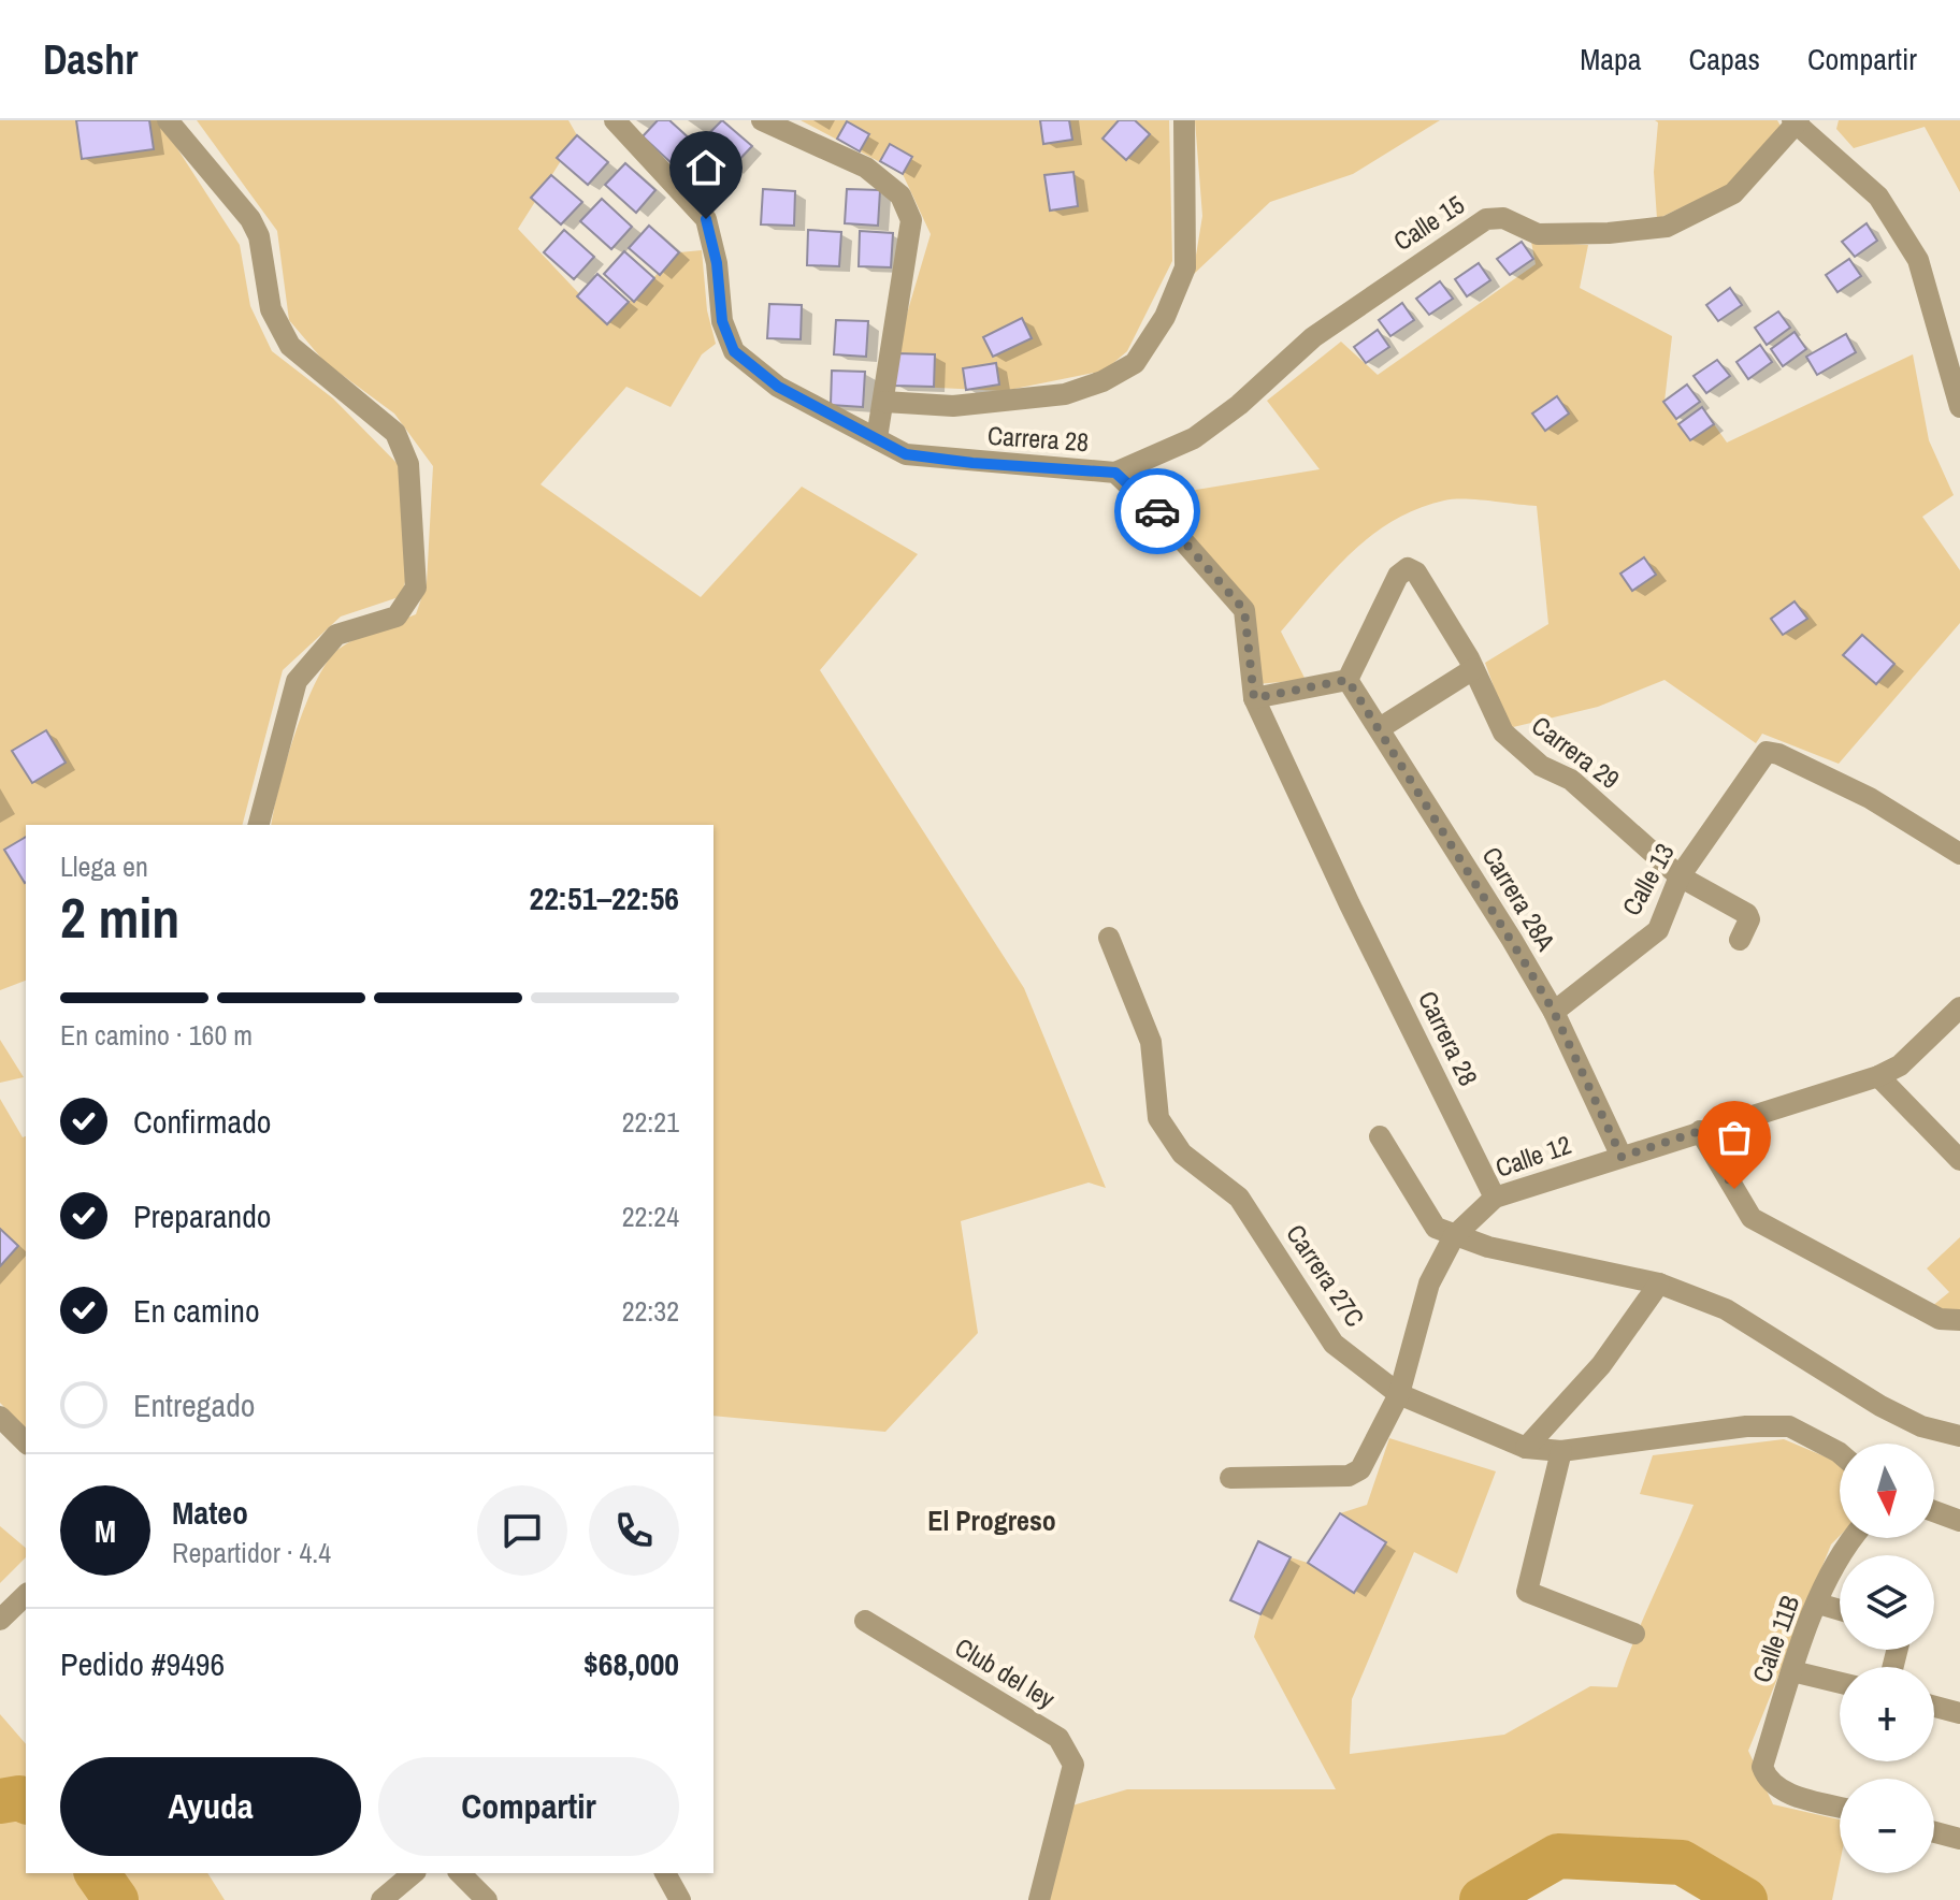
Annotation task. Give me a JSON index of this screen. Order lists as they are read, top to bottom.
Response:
{
  "streets": {
    "street": [
      "Calle 15",
      "Carrera 28",
      "Carrera 29",
      "Calle 13",
      "Carrera 28A",
      "Calle 12",
      "Carrera 27C",
      "Calle 11B",
      "Club del ley"
    ]
  },
  "crossings": [
    ["Calle 15", "Carrera 28"],
    ["Carrera 28", "Calle 12"],
    ["Carrera 29", "Calle 13"],
    ["Carrera 29", "Carrera 28A"],
    ["Calle 13", "Carrera 28A"],
    ["Carrera 28A", "Calle 12"],
    ["Calle 12", "Carrera 27C"]
  ],
  "districts": ["El Progreso"],
  "north": "bottom",
  "page": {
    "header": "Dashr",
    "nav": ["Mapa", "Capas", "Compartir"],
    "heading": ["2 min", "Llega en", "22:51–22:56"],
    "panel": [
      "Mateo",
      "Repartidor · 4.4",
      "Pedido #9496",
      "$68,000"
    ],
    "bar": "En camino · 160 m",
    "list": [
      ["Confirmado", "22:21"],
      ["Preparando", "22:24"],
      ["En camino", "22:32"],
      "Entregado"
    ],
    "map_buttons": ["+", "−"],
    "round": "M",
    "buttons": ["Ayuda", "Compartir"]
  }
}
